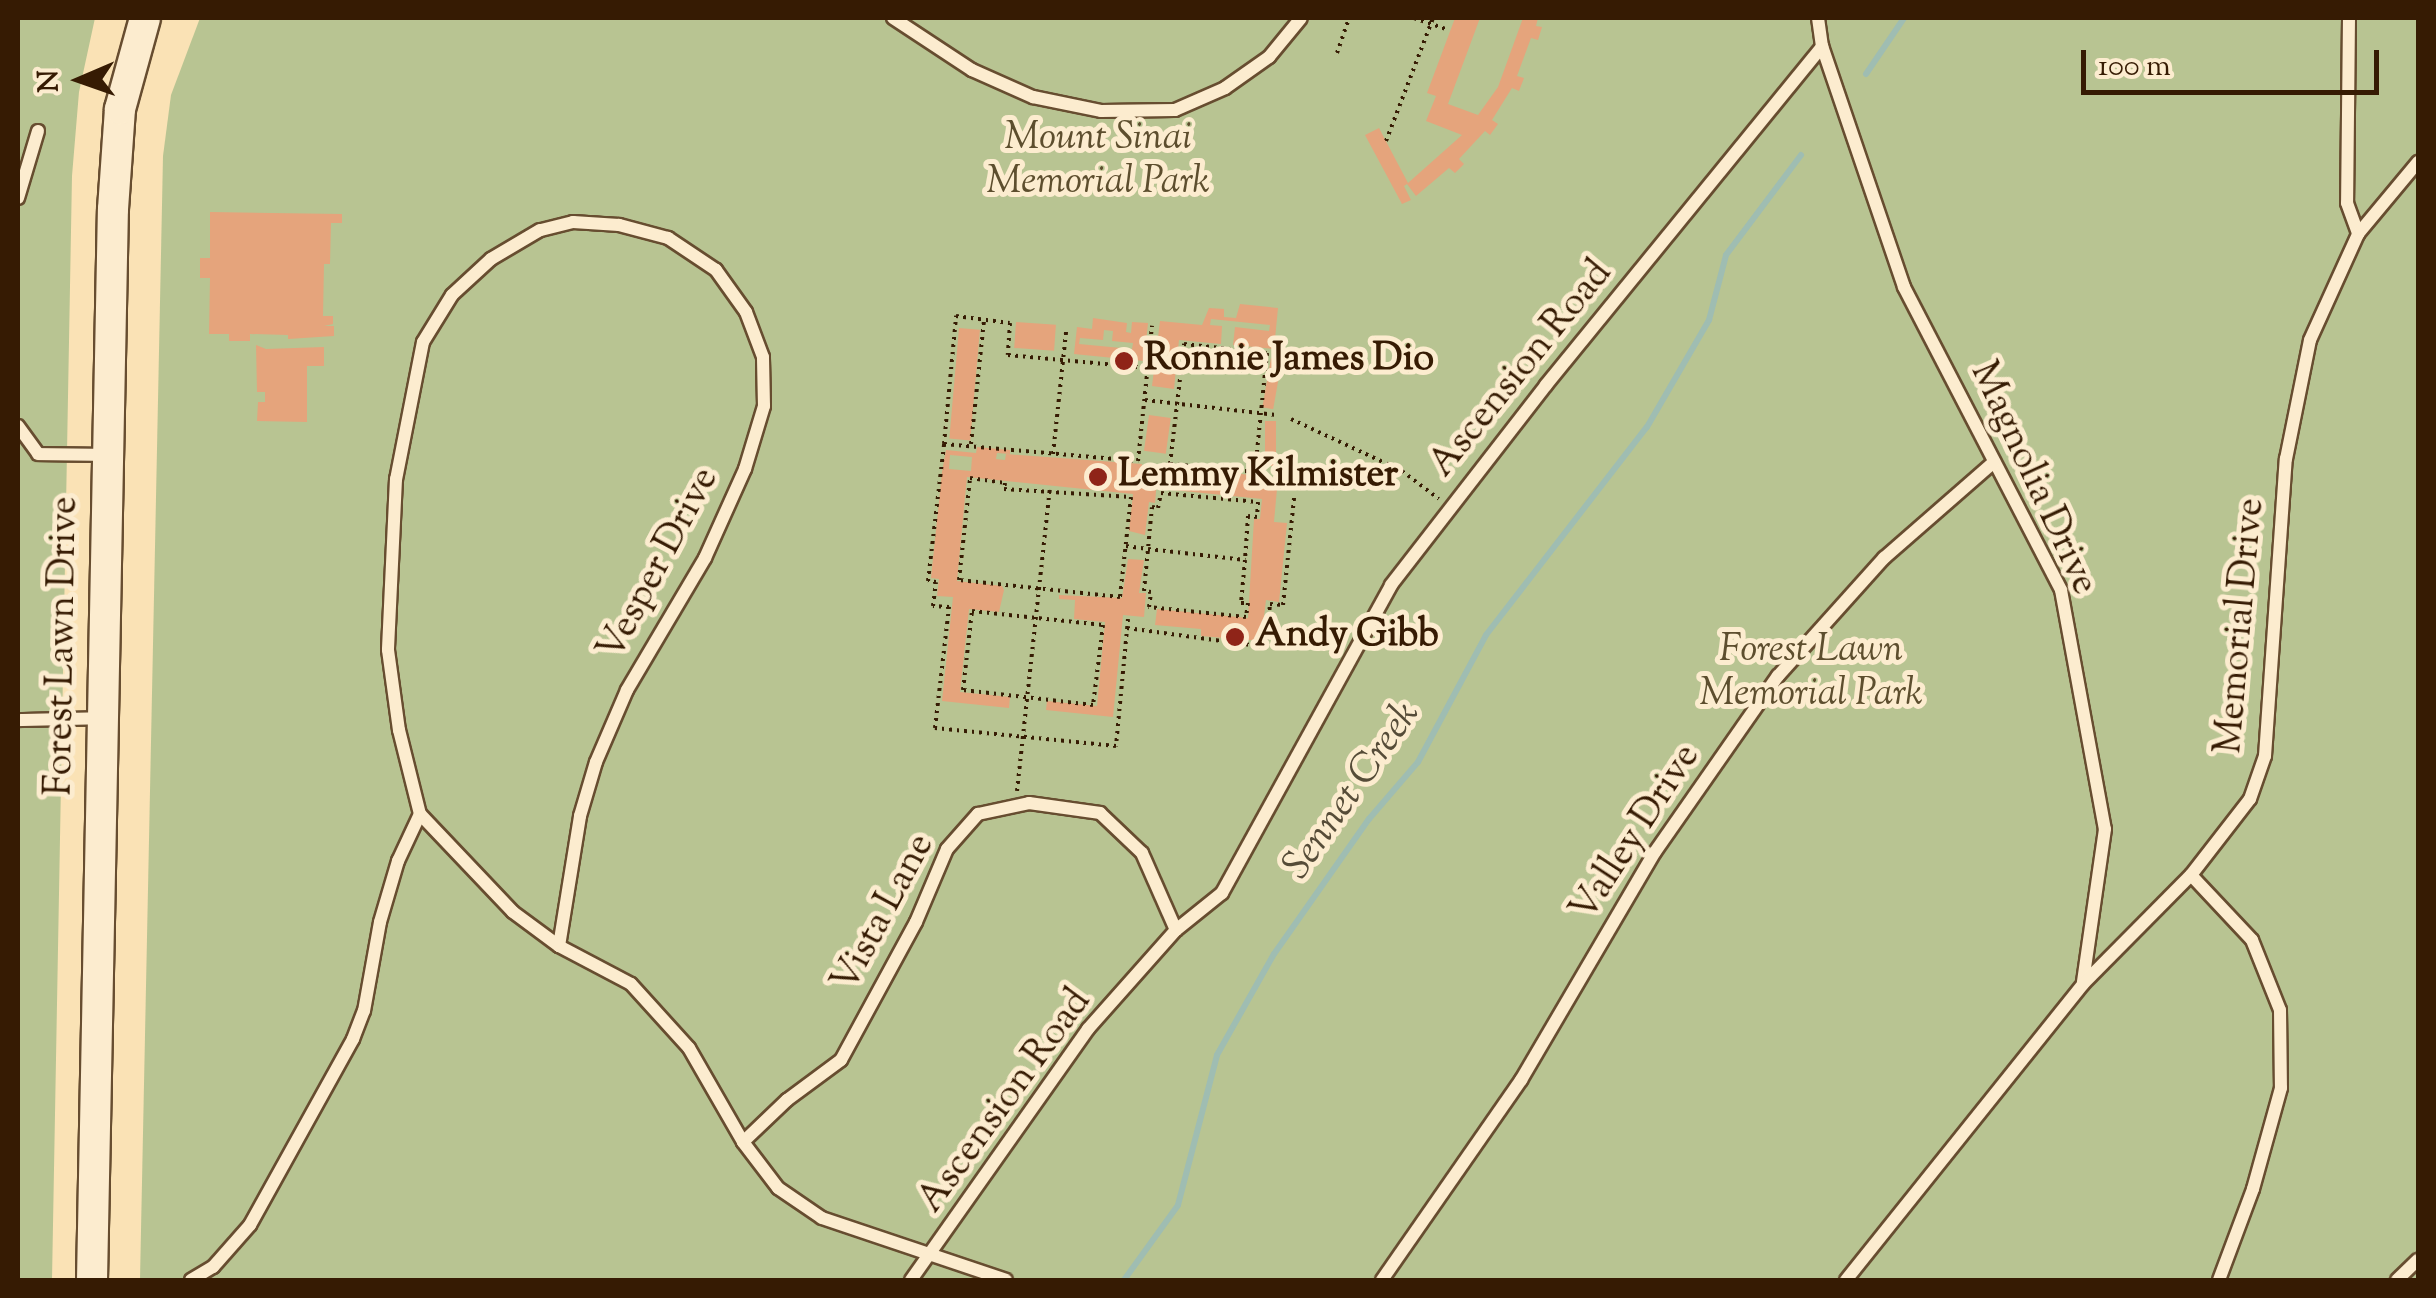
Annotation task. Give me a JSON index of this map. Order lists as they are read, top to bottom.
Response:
{
  "streets": {
    "street": ["Forest Lawn Drive"],
    "lane": [
      "Ascension Road",
      "Magnolia Drive",
      "Vesper Drive",
      "Memorial Drive",
      "Valley Drive",
      "Vista Lane"
    ]
  },
  "crossings": [
    ["Ascension Road", "Magnolia Drive"],
    ["Ascension Road", "Vista Lane"],
    ["Magnolia Drive", "Memorial Drive"],
    ["Magnolia Drive", "Valley Drive"]
  ],
  "water": ["Sennet Creek"],
  "parks": ["Mount Sinai Memorial Park", "Forest Lawn Memorial Park"],
  "places": ["Ronnie James Dio", "Lemmy Kilmister", "Andy Gibb"],
  "scale_bar": "100 m",
  "north": "left"
}
